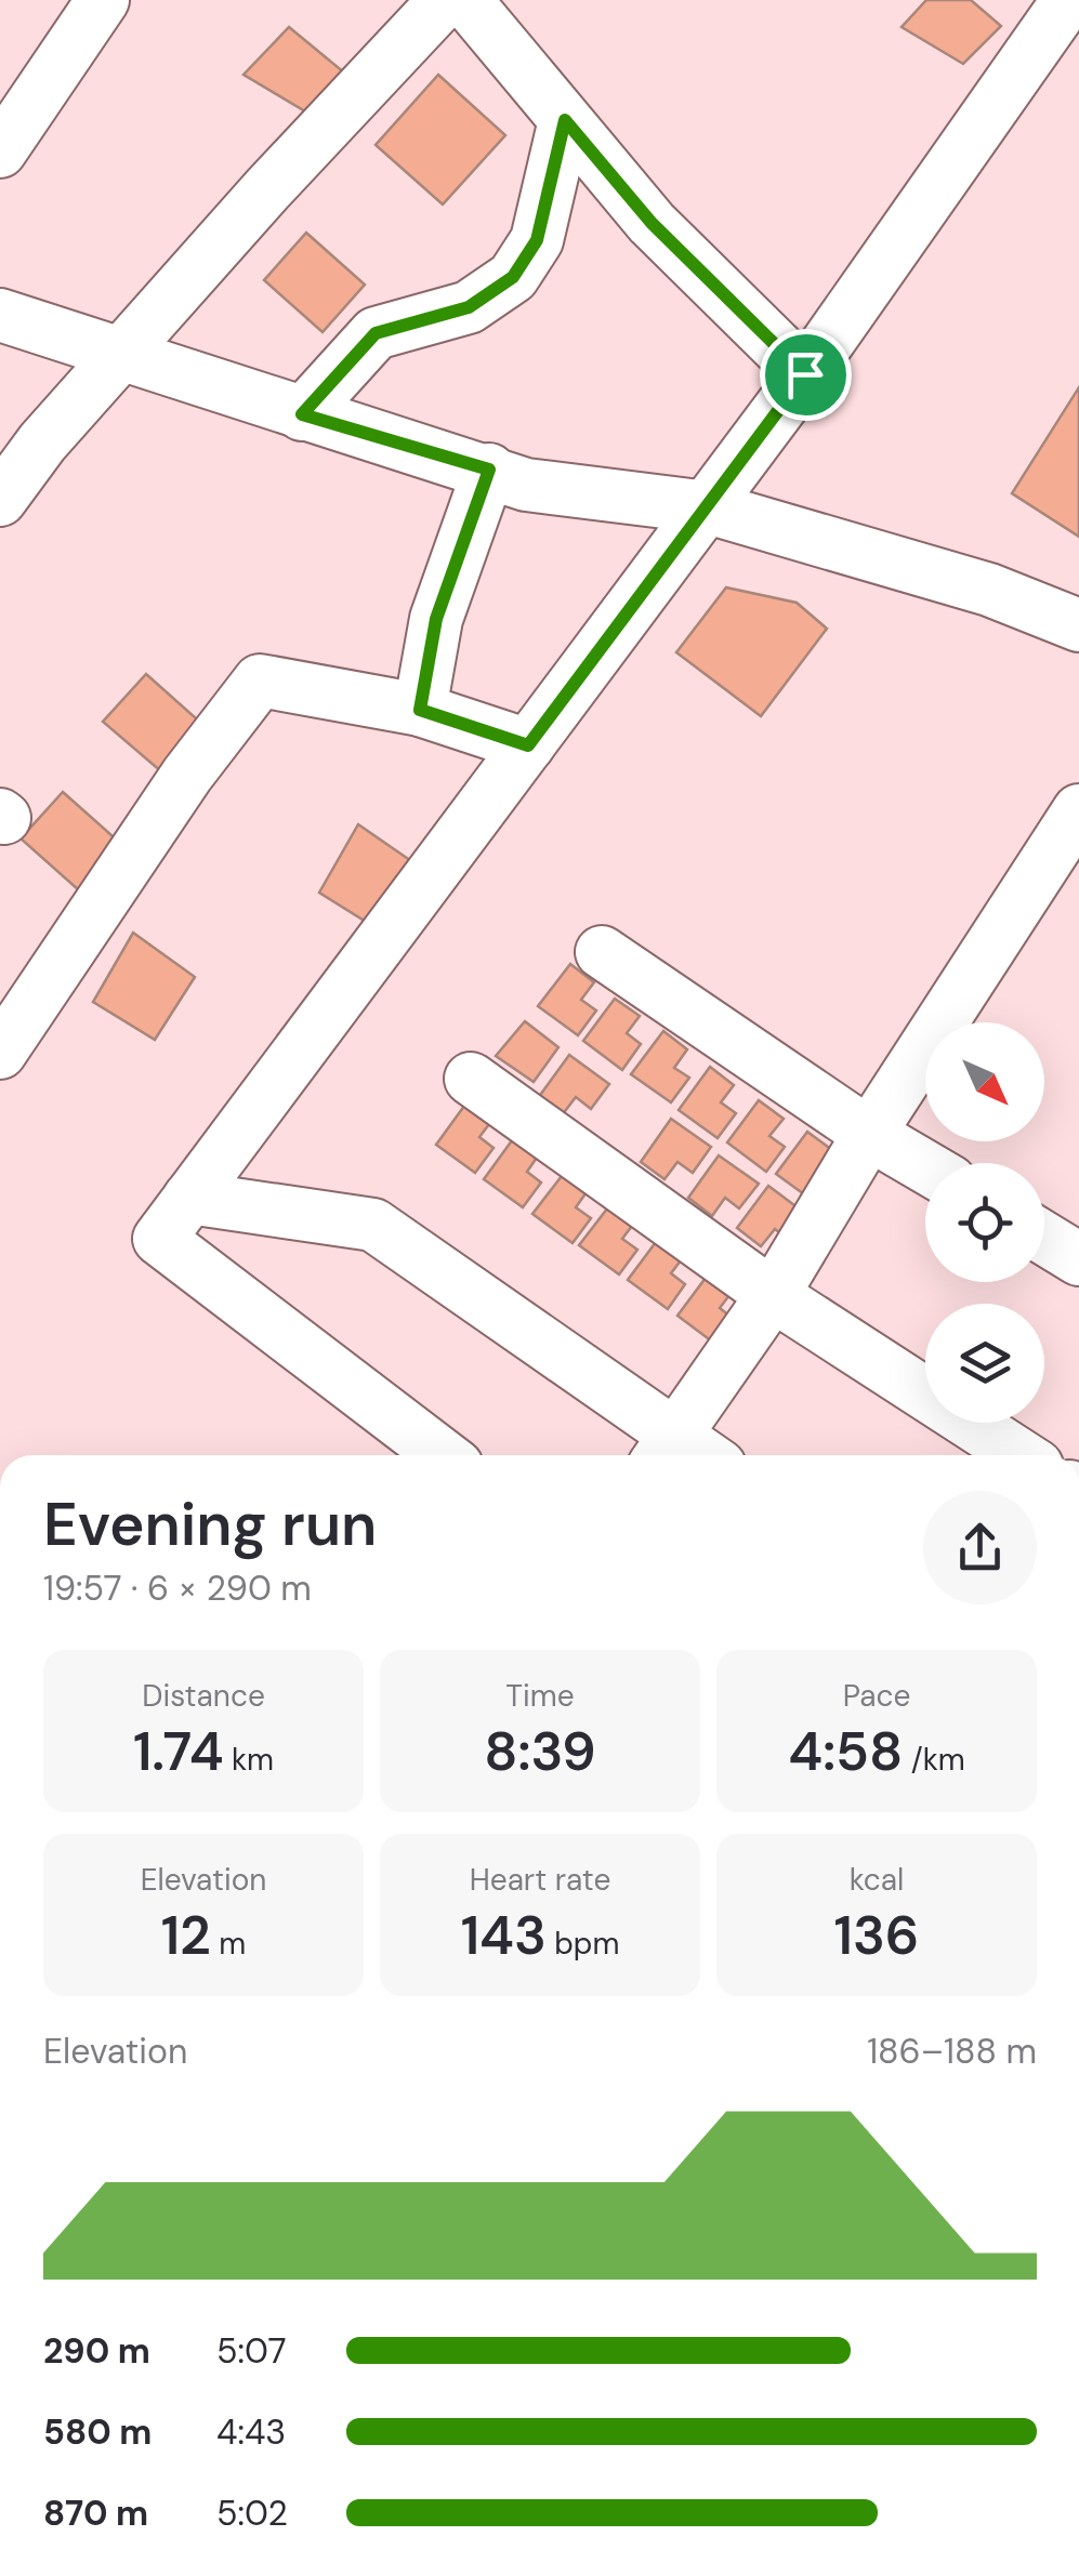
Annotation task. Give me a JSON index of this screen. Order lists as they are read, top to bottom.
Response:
{
  "north": "bottom right",
  "page": {
    "heading": ["Evening run", "19:57 · 6 × 290 m"],
    "stats": [
      ["Distance", "1.74 km"],
      ["Time", "8:39"],
      ["Pace", "4:58 /km"],
      ["Elevation", "12 m"],
      ["Heart rate", "143 bpm"],
      ["kcal", "136"]
    ],
    "chart": ["Elevation", "186–188 m"],
    "list": [
      {
        "name": "290 m",
        "note": "5:07"
      },
      {
        "name": "580 m",
        "note": "4:43"
      },
      {
        "name": "870 m",
        "note": "5:02"
      }
    ]
  }
}
